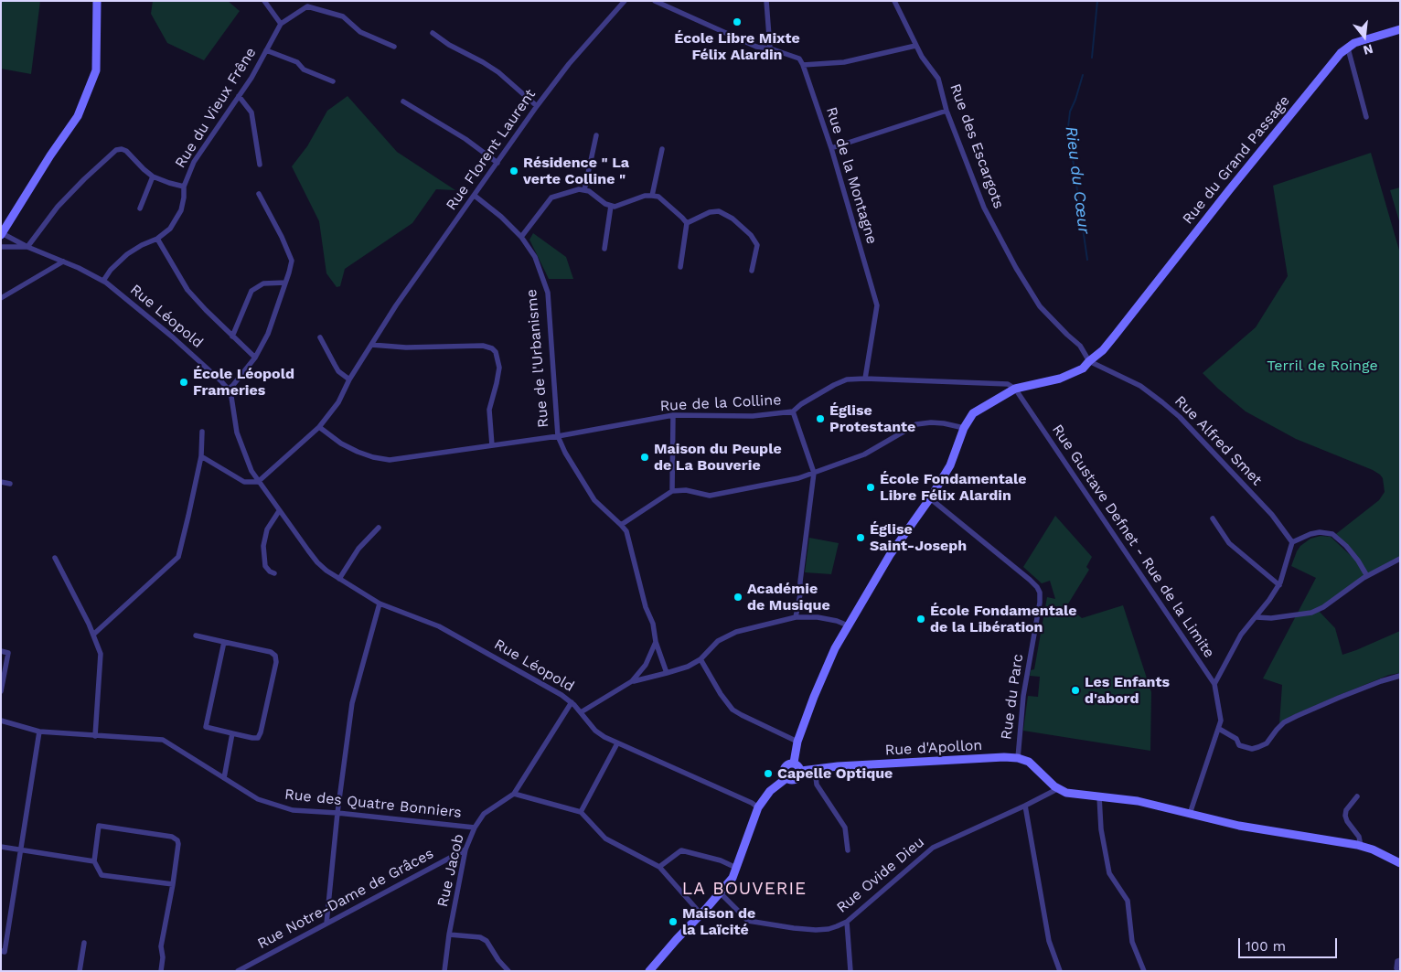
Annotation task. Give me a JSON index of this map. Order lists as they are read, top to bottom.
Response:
{
  "streets": {
    "street": [
      "Rue du Vieux Frêne",
      "Rue des Escargots",
      "Rue Florent Laurent",
      "Rue du Grand Passage",
      "Rue de la Montagne",
      "Rue Léopold",
      "Rue de l'Urbanisme",
      "Rue de la Colline",
      "Rue Alfred Smet",
      "Rue Gustave Defnet - Rue de la Limite",
      "Rue du Parc",
      "Rue d'Apollon",
      "Rue des Quatre Bonniers",
      "Rue Jacob",
      "Rue Ovide Dieu",
      "Rue Notre-Dame de Grâces"
    ]
  },
  "crossings": [
    ["Rue du Vieux Frêne", "Rue Léopold"],
    ["Rue des Escargots", "Rue du Grand Passage"],
    ["Rue des Escargots", "Rue Alfred Smet"],
    ["Rue Florent Laurent", "Rue Léopold"],
    ["Rue Florent Laurent", "Rue de l'Urbanisme"],
    ["Rue Florent Laurent", "Rue de la Colline"],
    ["Rue du Grand Passage", "Rue Alfred Smet"],
    ["Rue de la Montagne", "Rue de la Colline"],
    ["Rue Léopold", "Rue Jacob"],
    ["Rue de l'Urbanisme", "Rue de la Colline"],
    ["Rue de la Colline", "Rue Gustave Defnet - Rue de la Limite"],
    ["Rue du Parc", "Rue d'Apollon"],
    ["Rue d'Apollon", "Rue Ovide Dieu"],
    ["Rue des Quatre Bonniers", "Rue Jacob"],
    ["Rue Jacob", "Rue Notre-Dame de Grâces"]
  ],
  "districts": ["LA BOUVERIE"],
  "water": ["Rieu du Cœur"],
  "parks": ["Terril de Roinge"],
  "places": [
    "École Libre Mixte Félix Alardin",
    "Résidence \" La verte Colline \"",
    "École Léopold Frameries",
    "Église Protestante",
    "Maison du Peuple de La Bouverie",
    "École Fondamentale Libre Félix Alardin",
    "Église Saint-Joseph",
    "Académie de Musique",
    "École Fondamentale de la Libération",
    "Les Enfants d'abord",
    "Capelle Optique",
    "Maison de la Laïcité"
  ],
  "scale_bar": "100 m",
  "north": "bottom"
}
